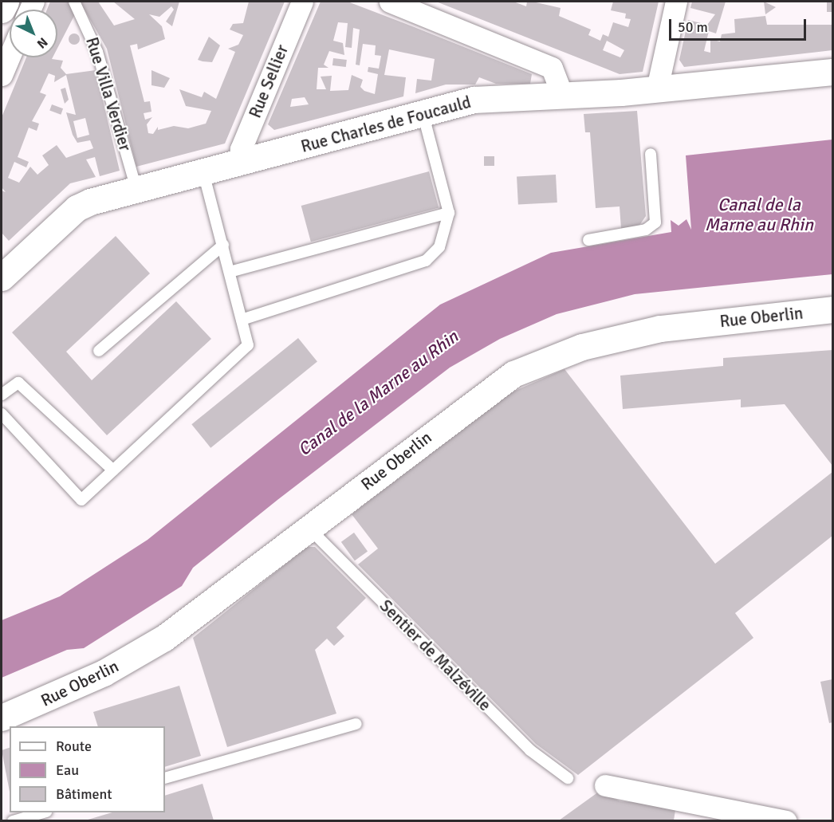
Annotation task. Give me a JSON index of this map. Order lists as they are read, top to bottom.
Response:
{
  "streets": {
    "street": ["Rue Sellier", "Rue Charles de Foucauld", "Rue Oberlin"],
    "lane": ["Rue Villa Verdier", "Sentier de Malzéville"]
  },
  "crossings": [
    ["Rue Sellier", "Rue Charles de Foucauld"],
    ["Rue Villa Verdier", "Rue Charles de Foucauld"],
    ["Rue Oberlin", "Sentier de Malzéville"]
  ],
  "water": ["Canal de la Marne au Rhin"],
  "legend": ["Route", "Eau", "Bâtiment"],
  "scale_bar": "50 m",
  "north": "bottom right"
}
